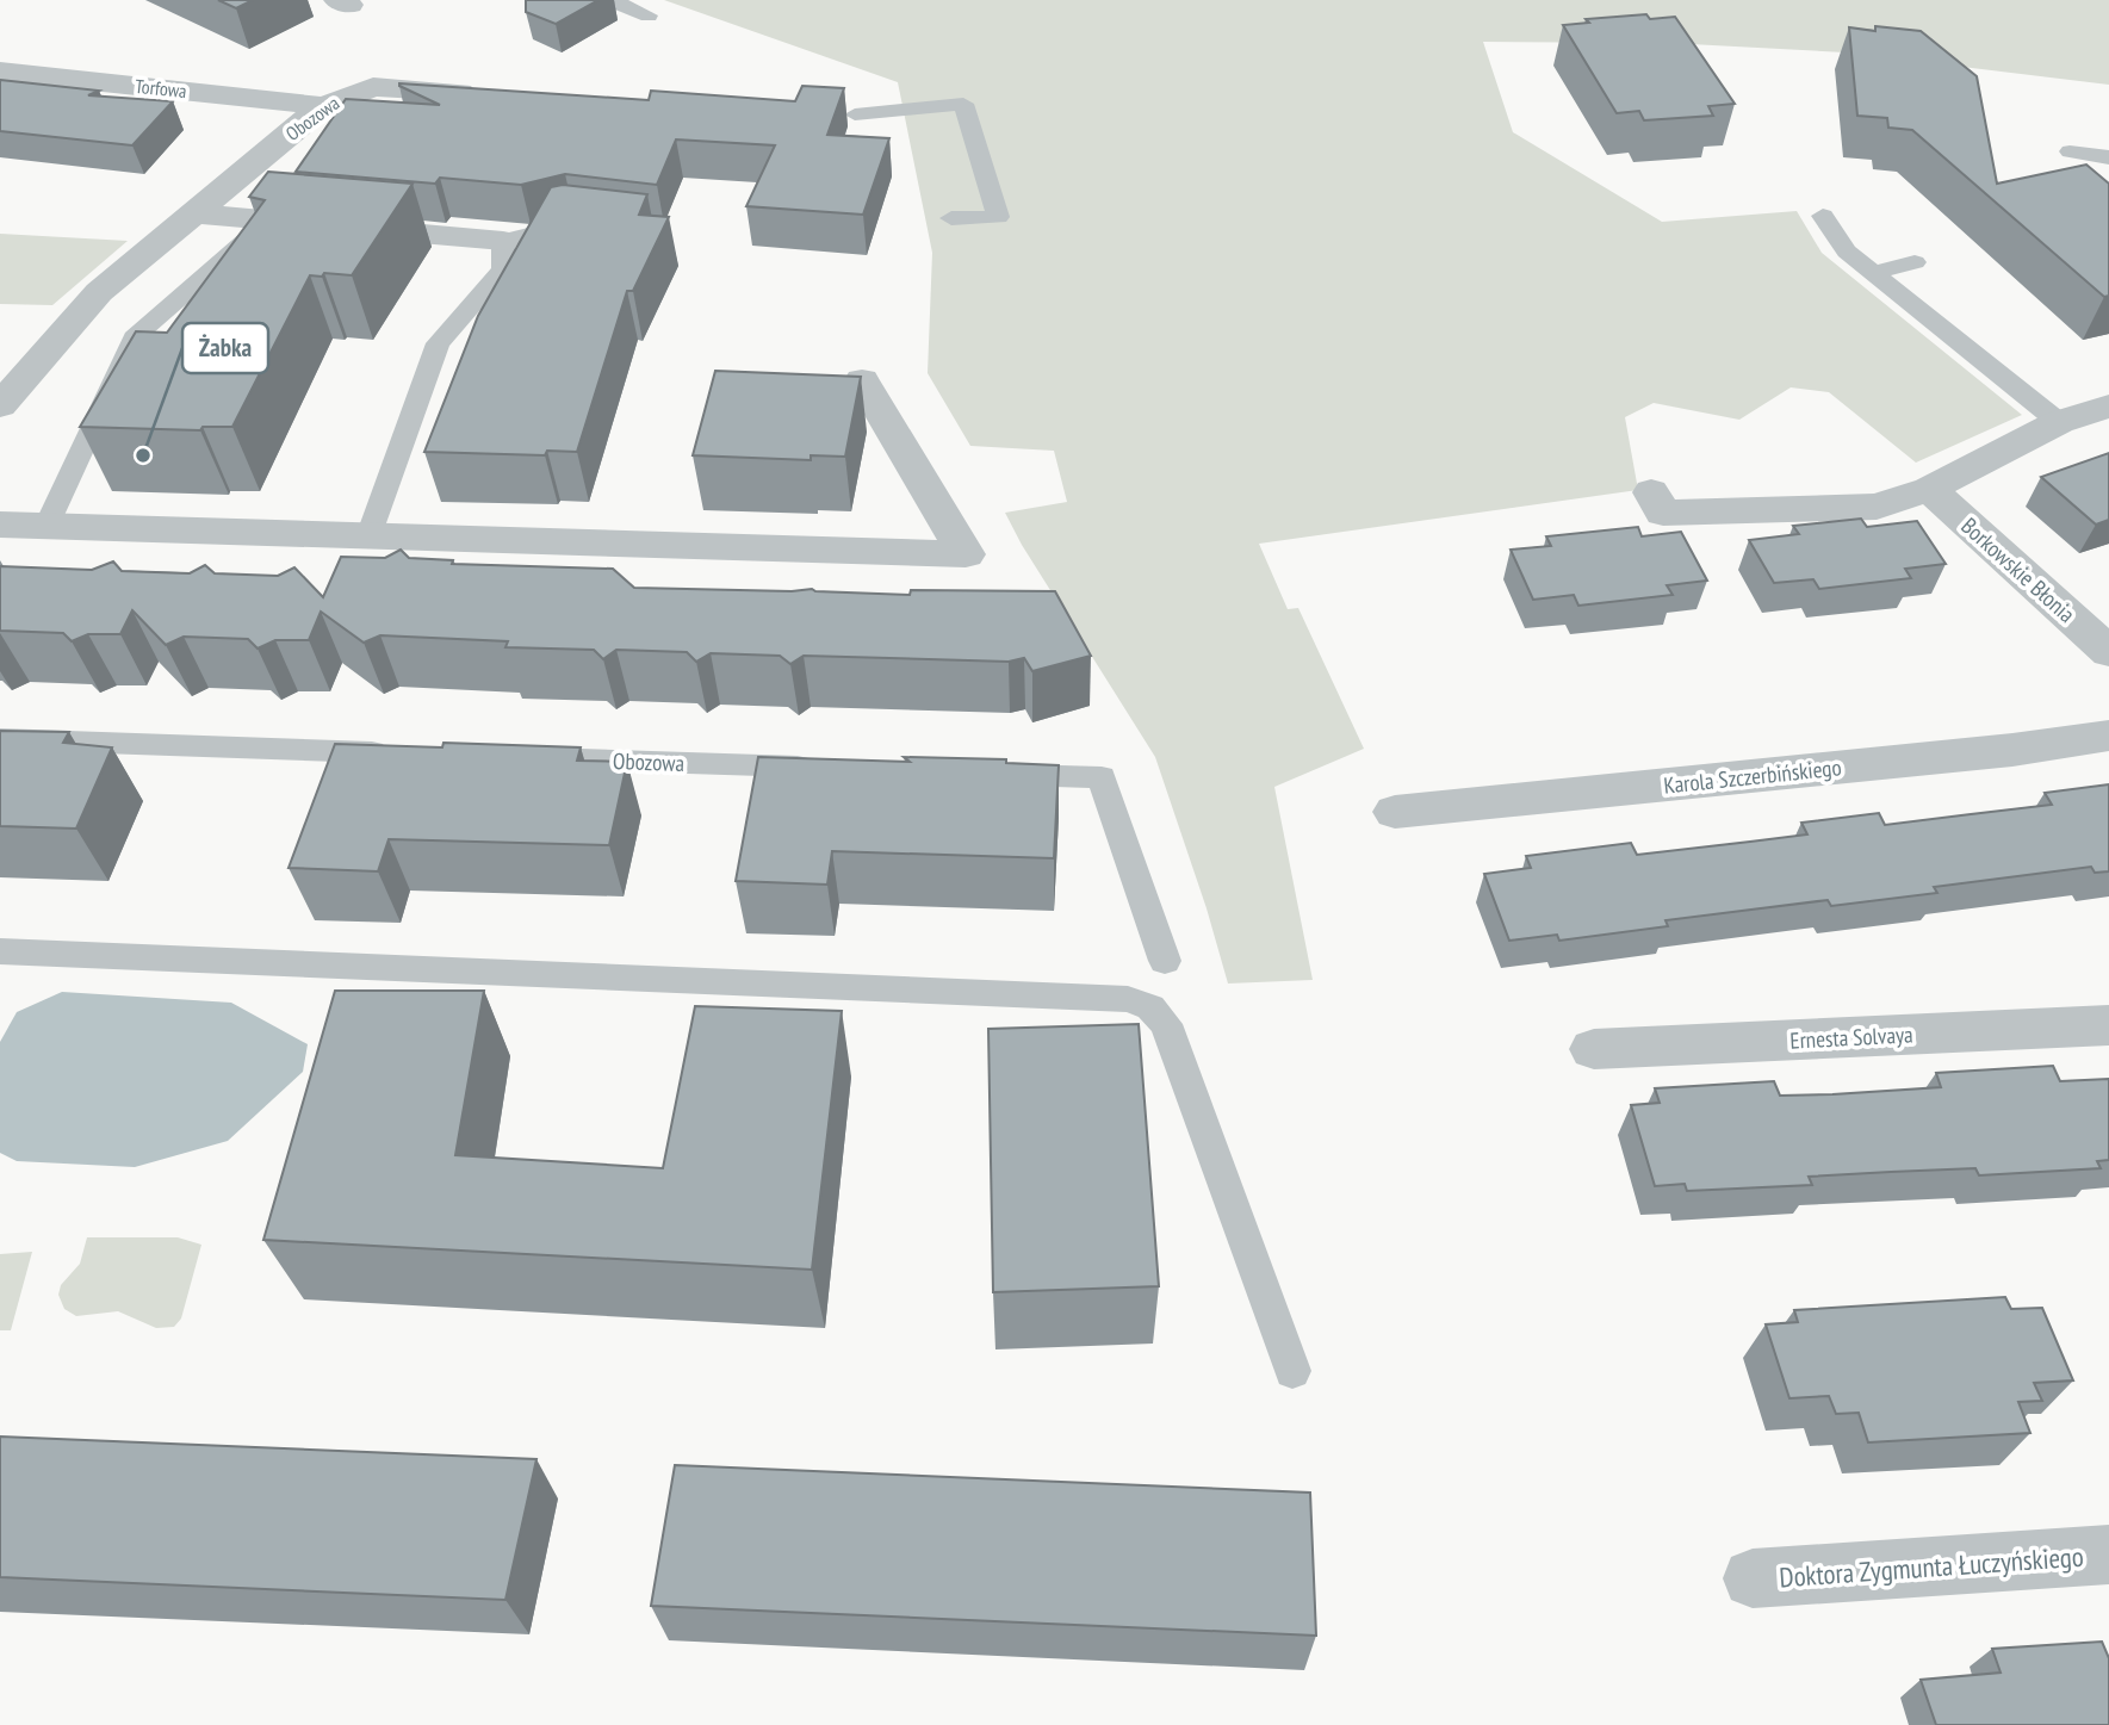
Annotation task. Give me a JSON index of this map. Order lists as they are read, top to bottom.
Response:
{
  "streets": {
    "street": [
      "Torfowa",
      "Obozowa",
      "Borkowskie Błonia",
      "Karola Szczerbińskiego",
      "Ernesta Solvaya",
      "Doktora Zygmunta Łuczyńskiego"
    ]
  },
  "crossings": [
    ["Torfowa", "Obozowa"]
  ],
  "places": ["Żabka"]
}
